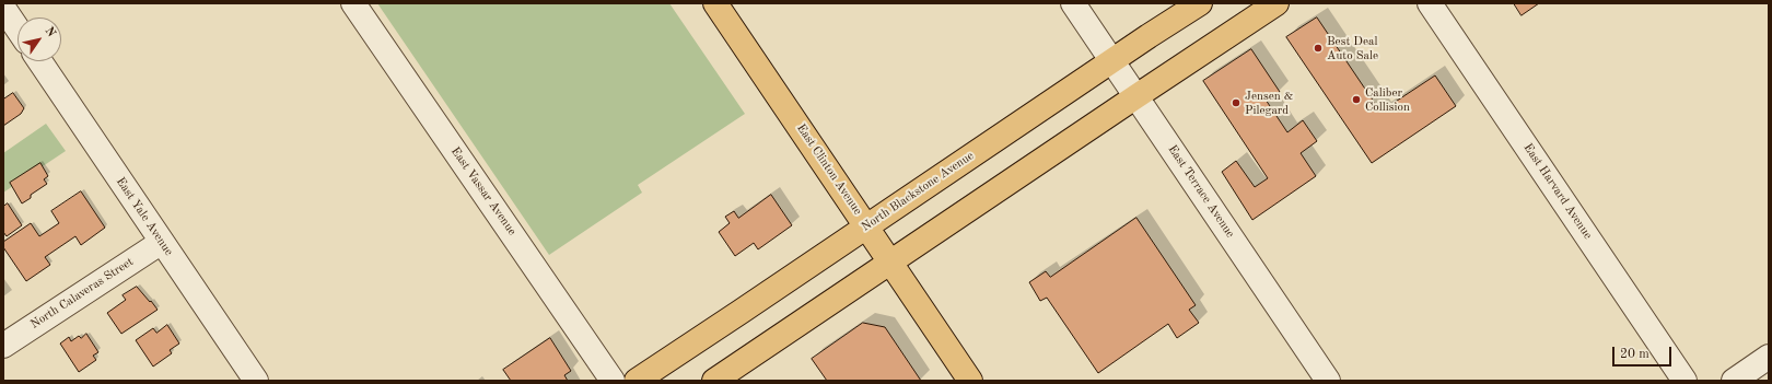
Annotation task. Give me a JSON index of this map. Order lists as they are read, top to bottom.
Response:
{
  "streets": {
    "main road": ["East Clinton Avenue", "North Blackstone Avenue"],
    "street": [
      "East Vassar Avenue",
      "East Terrace Avenue",
      "East Harvard Avenue",
      "East Yale Avenue",
      "North Calaveras Street"
    ]
  },
  "crossings": [
    ["East Clinton Avenue", "North Blackstone Avenue"],
    ["North Blackstone Avenue", "East Terrace Avenue"],
    ["East Yale Avenue", "North Calaveras Street"]
  ],
  "places": ["Best Deal Auto Sale", "Caliber Collision", "Jensen & Pilegard"],
  "scale_bar": "20 m",
  "north": "top right"
}
